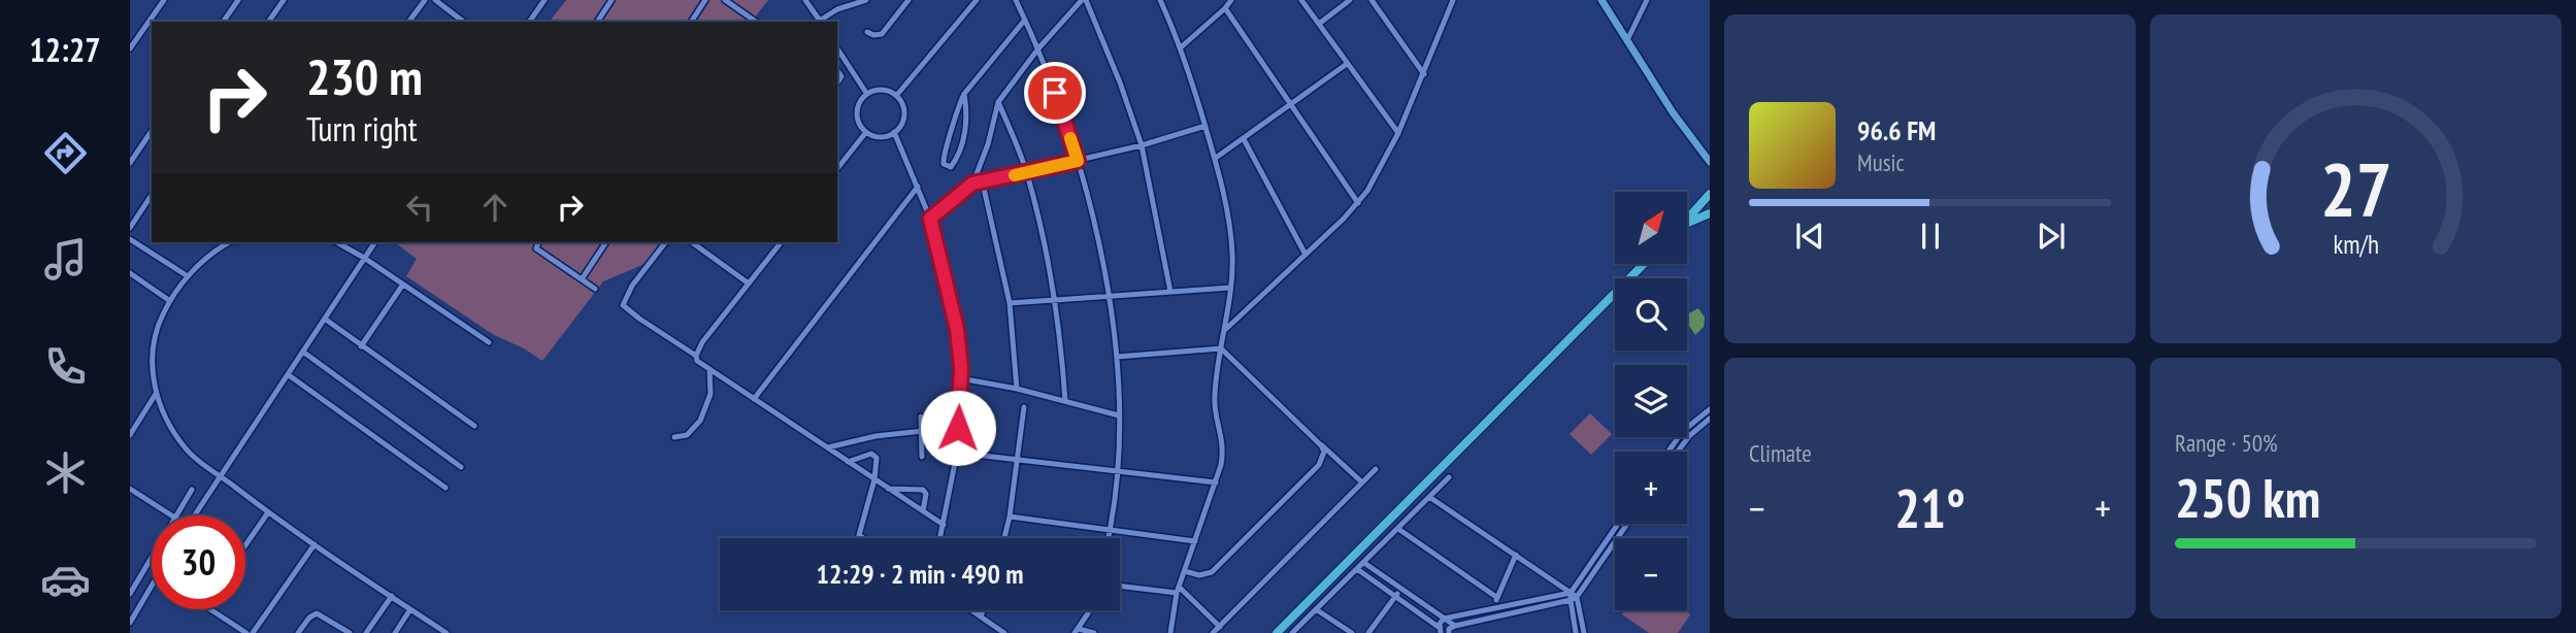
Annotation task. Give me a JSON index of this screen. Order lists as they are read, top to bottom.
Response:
{
  "north": "top right",
  "page": {
    "tabs": "12:27",
    "turn": ["230 m", "Turn right"],
    "song": ["96.6 FM", "Music"],
    "map_buttons": ["+", "−"],
    "tile": [
      "Climate",
      ["Range · 50%", "250 km"]
    ],
    "heat": ["−", "21°", "+"],
    "limit": "30",
    "trip": "12:29 · 2 min · 490 m",
    "gauge": ["27", "km/h"]
  }
}
